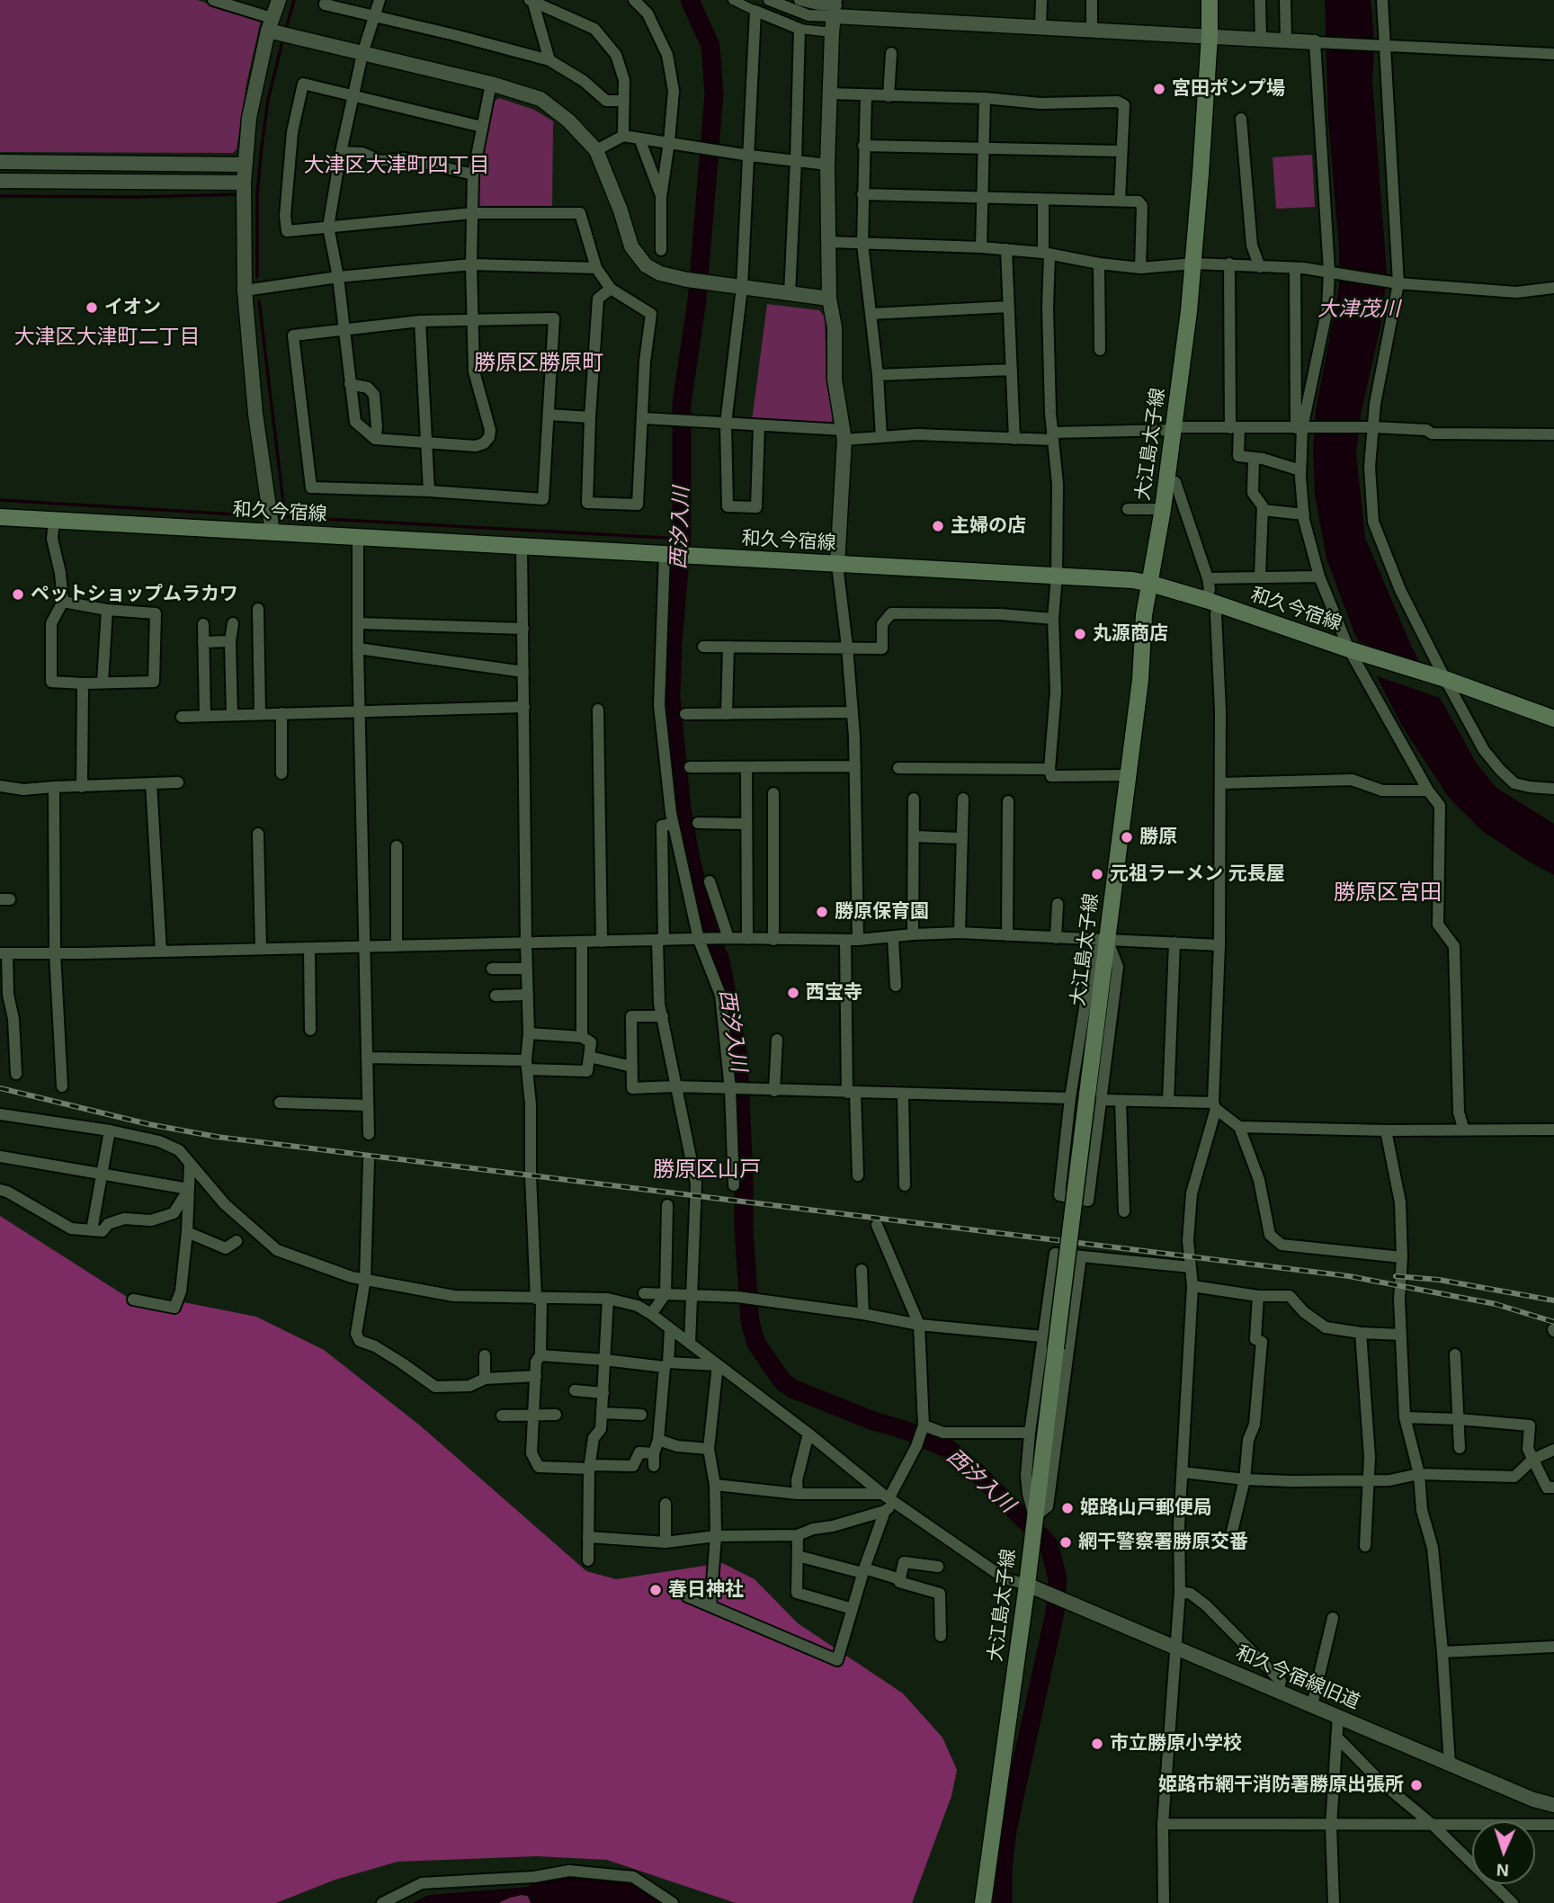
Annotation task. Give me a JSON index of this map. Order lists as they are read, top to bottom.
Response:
{
  "streets": {
    "main road": ["大江島太子線", "和久今宿線"],
    "street": ["和久今宿線旧道"]
  },
  "crossings": [
    ["大江島太子線", "和久今宿線"],
    ["大江島太子線", "和久今宿線旧道"]
  ],
  "districts": [
    "大津区大津町四丁目",
    "大津区大津町二丁目",
    "勝原区勝原町",
    "勝原区宮田",
    "勝原区山戸"
  ],
  "water": ["大津茂川", "西汐入川"],
  "places": [
    "宮田ポンプ場",
    "イオン",
    "主婦の店",
    "ペットショップムラカワ",
    "丸源商店",
    "勝原",
    "元祖ラーメン 元長屋",
    "勝原保育園",
    "西宝寺",
    "姫路山戸郵便局",
    "網干警察署勝原交番",
    "春日神社",
    "市立勝原小学校",
    "姫路市網干消防署勝原出張所"
  ],
  "north": "bottom"
}
